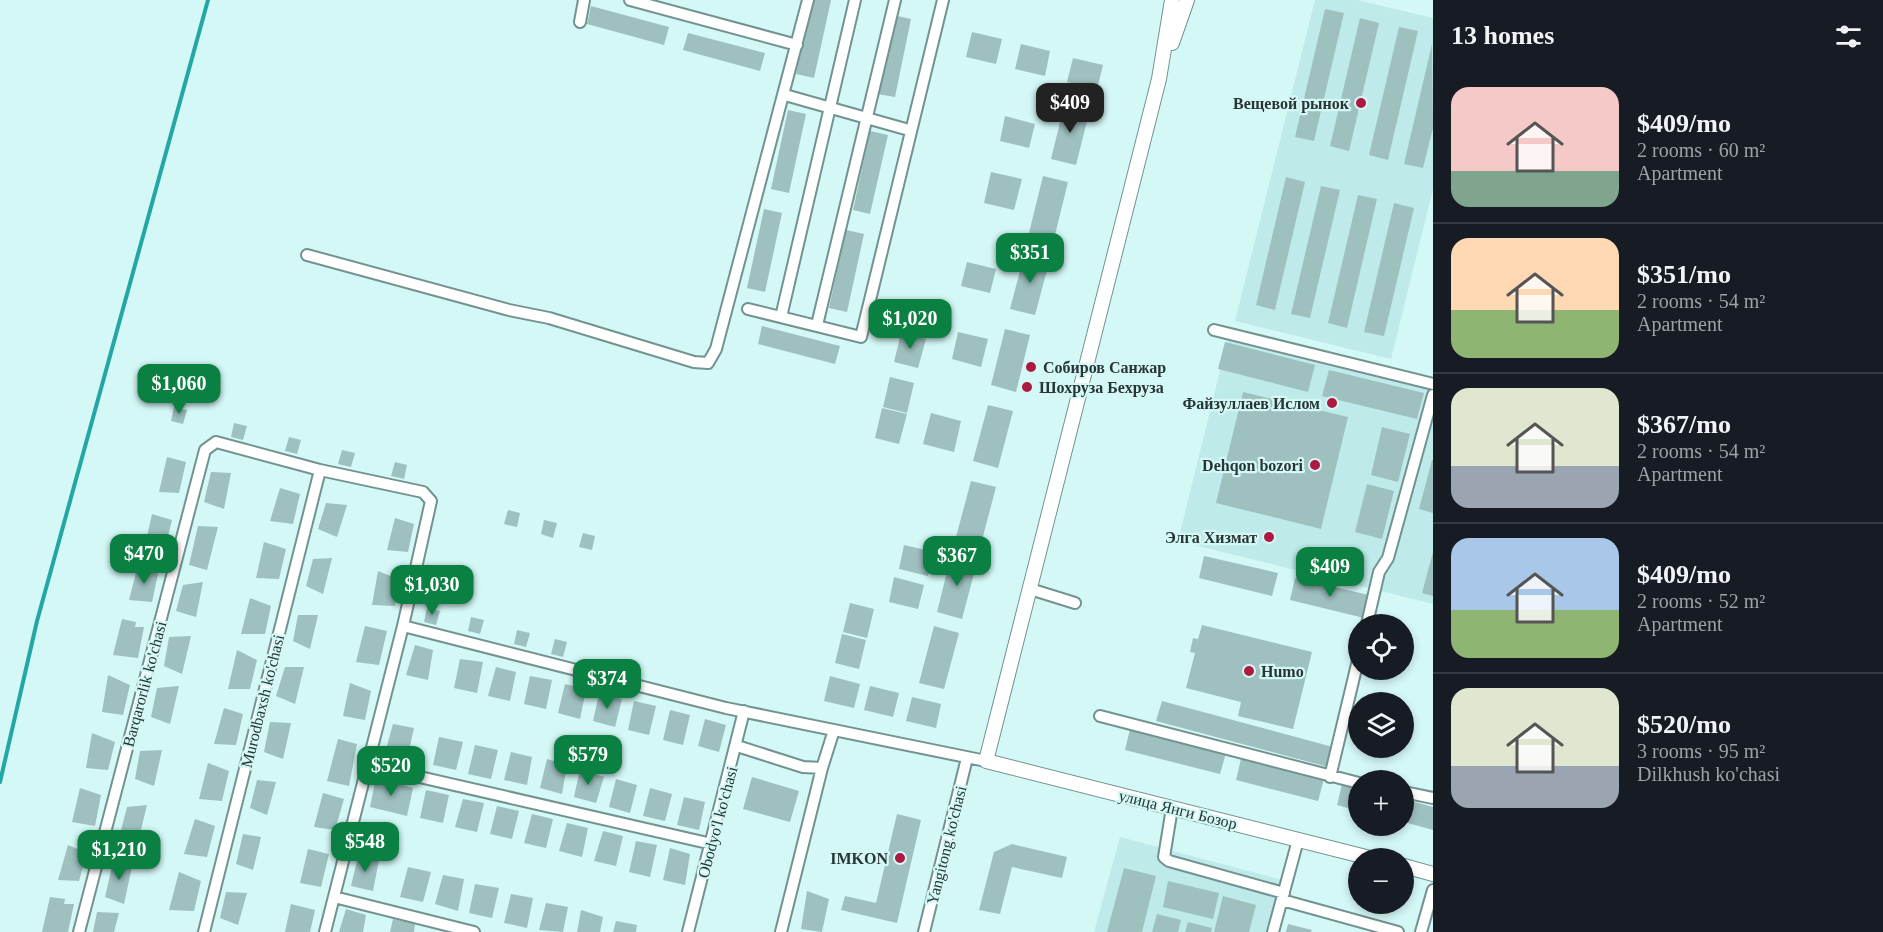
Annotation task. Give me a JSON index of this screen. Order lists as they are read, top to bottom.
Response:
{
  "streets": {
    "street": [
      "Barqarorlik ko'chasi",
      "Murodbaxsh ko'chasi",
      "улица Янги Бозор",
      "Obodyo'l ko'chasi",
      "Yangitong ko'chasi"
    ]
  },
  "crossings": [
    ["Barqarorlik ko'chasi", "Murodbaxsh ko'chasi"]
  ],
  "places": [
    "Вещевой рынок",
    "Собиров Санжар",
    "Шохруза Бехруза",
    "Файзуллаев Ислом",
    "Dehqon bozori",
    "Элга Хизмат",
    "Humo",
    "IMKON"
  ],
  "page": {
    "heading": "13 homes",
    "list": [
      {
        "name": "$409/mo",
        "note": "2 rooms · 60 m² · Apartment"
      },
      {
        "name": "$351/mo",
        "note": "2 rooms · 54 m² · Apartment"
      },
      {
        "name": "$367/mo",
        "note": "2 rooms · 54 m² · Apartment"
      },
      {
        "name": "$409/mo",
        "note": "2 rooms · 52 m² · Apartment"
      },
      {
        "name": "$520/mo",
        "note": "3 rooms · 95 m² · Dilkhush ko'chasi"
      }
    ],
    "price": [
      "$409",
      "$351",
      "$1,020",
      "$1,060",
      "$470",
      "$367",
      "$409",
      "$1,030",
      "$374",
      "$579",
      "$520",
      "$548",
      "$1,210"
    ],
    "map_buttons": ["+", "−"]
  }
}
